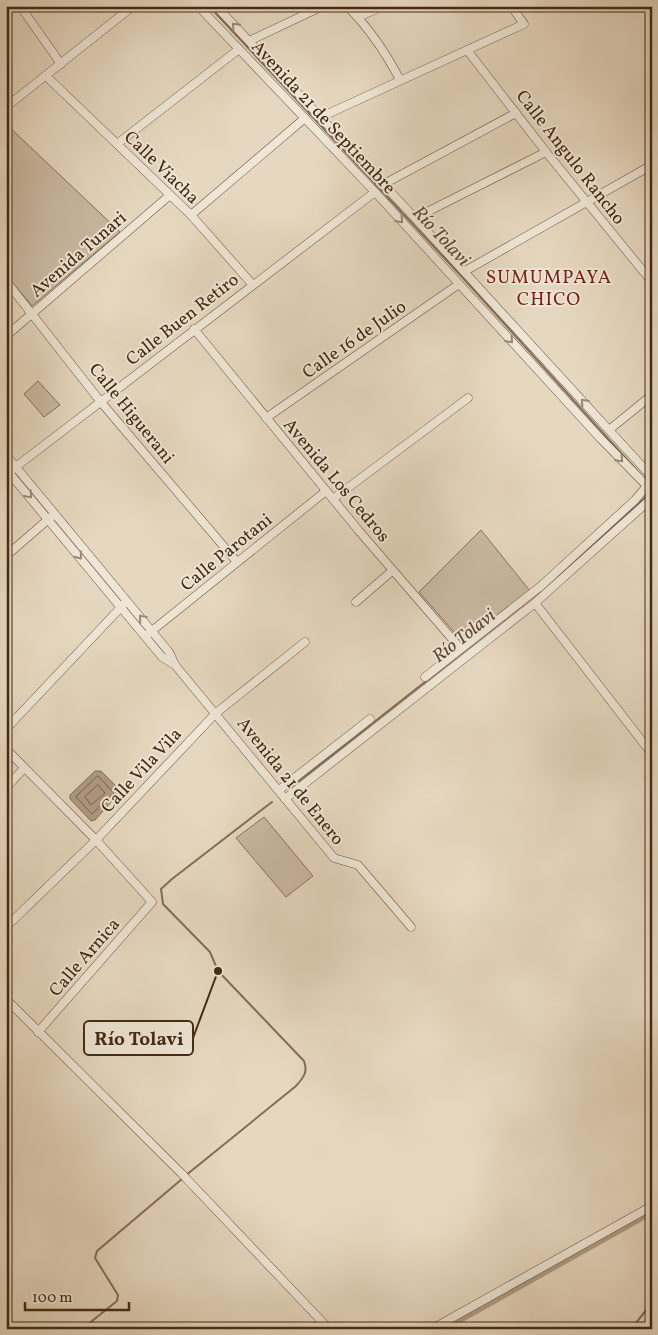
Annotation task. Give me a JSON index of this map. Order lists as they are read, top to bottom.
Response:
{
  "streets": {
    "street": [
      "Avenida 21 de Septiembre",
      "Calle Angulo Rancho",
      "Calle Viacha",
      "Avenida Tunari",
      "Calle Buen Retiro",
      "Calle 16 de Julio",
      "Calle Higuerani",
      "Avenida Los Cedros",
      "Calle Parotani",
      "Calle Vila Vila",
      "Avenida 21 de Enero",
      "Calle Arnica"
    ]
  },
  "crossings": [
    ["Avenida 21 de Septiembre", "Calle Buen Retiro"],
    ["Avenida 21 de Septiembre", "Calle 16 de Julio"],
    ["Calle Viacha", "Avenida Tunari"],
    ["Calle Viacha", "Calle Buen Retiro"],
    ["Avenida Tunari", "Calle Higuerani"],
    ["Calle Buen Retiro", "Calle Higuerani"],
    ["Calle Buen Retiro", "Avenida Los Cedros"],
    ["Calle Buen Retiro", "Avenida 21 de Enero"],
    ["Calle 16 de Julio", "Avenida Los Cedros"],
    ["Calle Higuerani", "Calle Parotani"],
    ["Avenida Los Cedros", "Calle Parotani"],
    ["Calle Parotani", "Avenida 21 de Enero"],
    ["Calle Vila Vila", "Avenida 21 de Enero"],
    ["Calle Vila Vila", "Calle Arnica"]
  ],
  "districts": ["SUMUMPAYA CHICO"],
  "water": ["Río Tolavi"],
  "places": ["Río Tolavi"],
  "scale_bar": "100 m"
}
